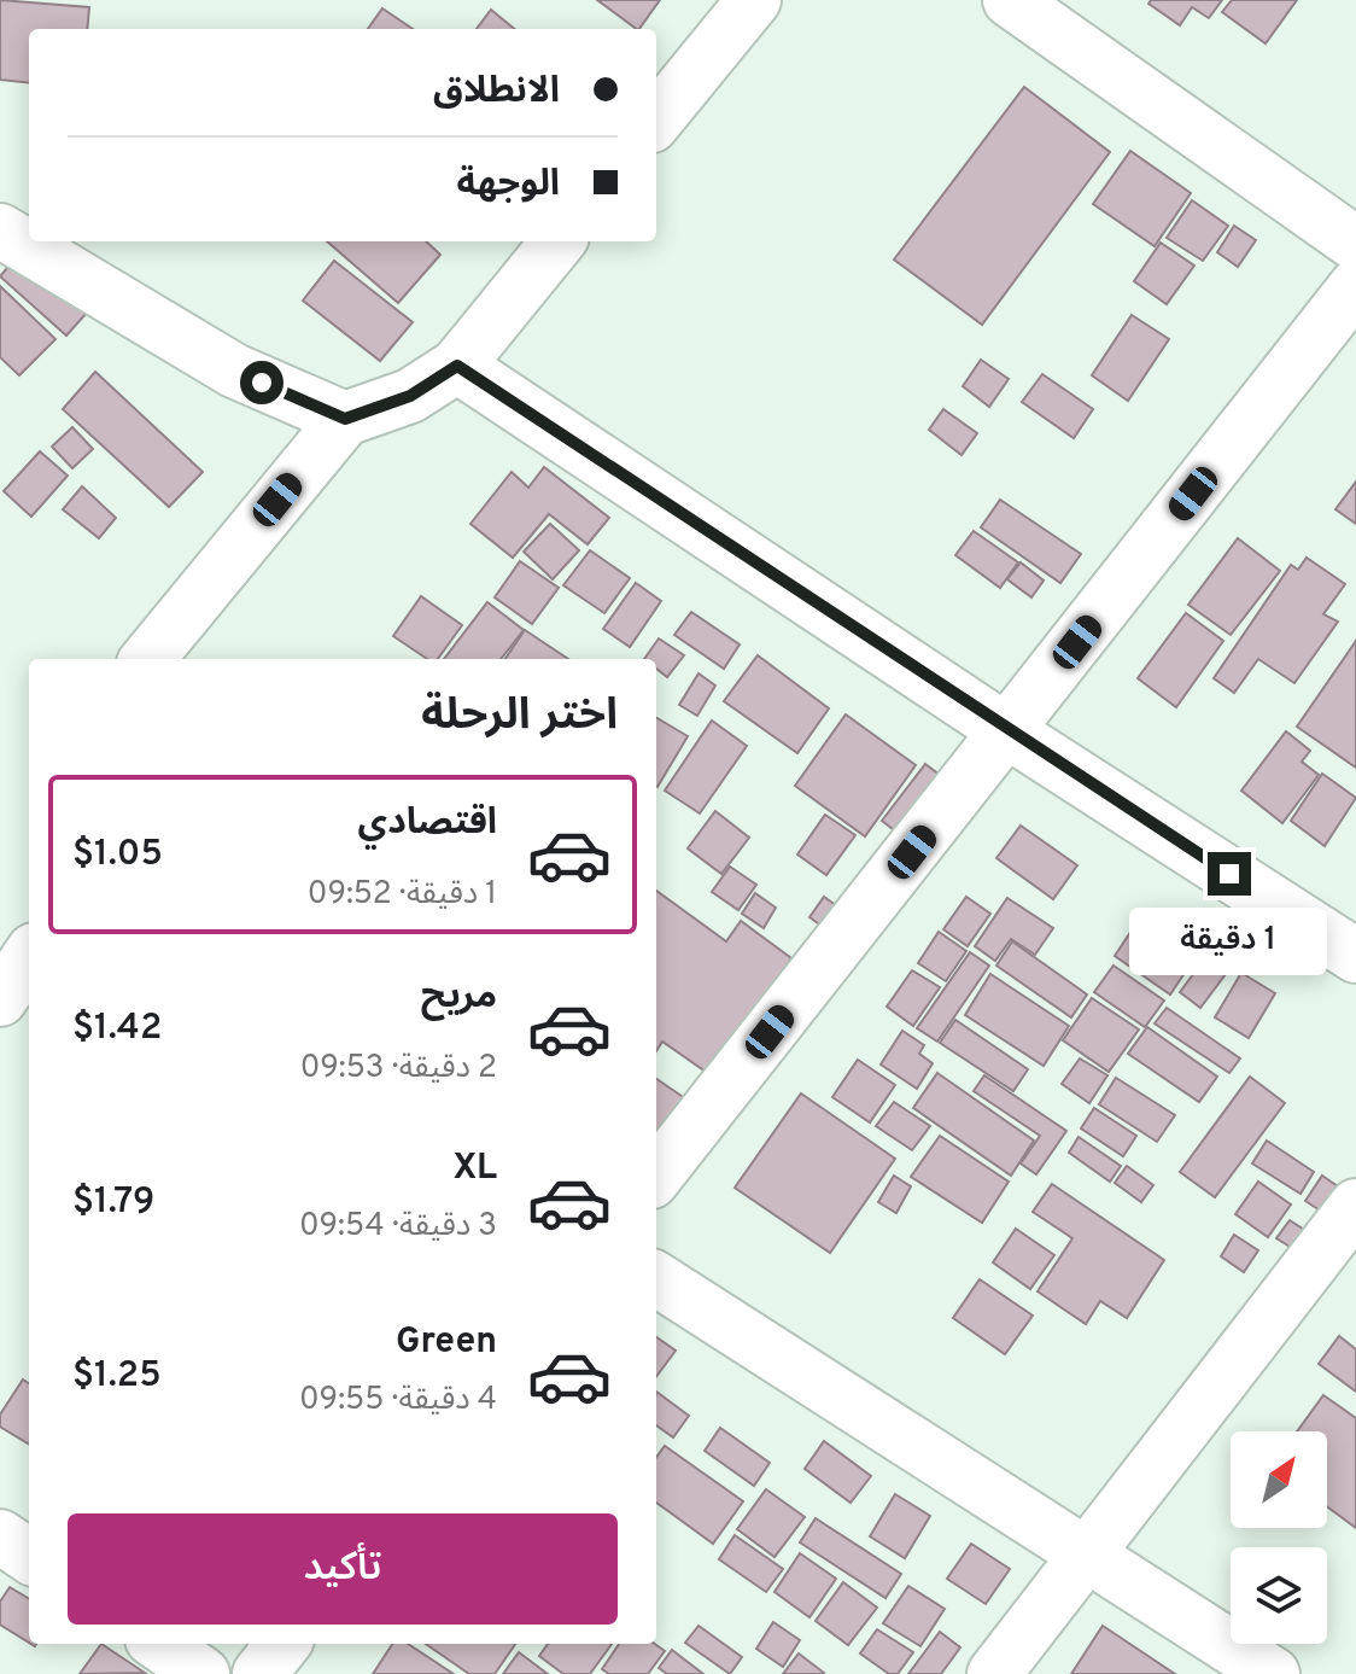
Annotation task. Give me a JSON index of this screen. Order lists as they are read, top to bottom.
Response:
{
  "north": "top right",
  "page": {
    "banner": ["الانطلاق", "الوجهة"],
    "heading": "اختر الرحلة",
    "list": [
      {
        "name": "اقتصادي",
        "note": "1 دقيقة · 09:52",
        "value": "$1.05"
      },
      {
        "name": "مريح",
        "note": "2 دقيقة · 09:53",
        "value": "$1.42"
      },
      {
        "name": "XL",
        "note": "3 دقيقة · 09:54",
        "value": "$1.79"
      },
      {
        "name": "Green",
        "note": "4 دقيقة · 09:55",
        "value": "$1.25"
      }
    ],
    "bubble": "1 دقيقة",
    "buttons": "تأكيد"
  }
}
